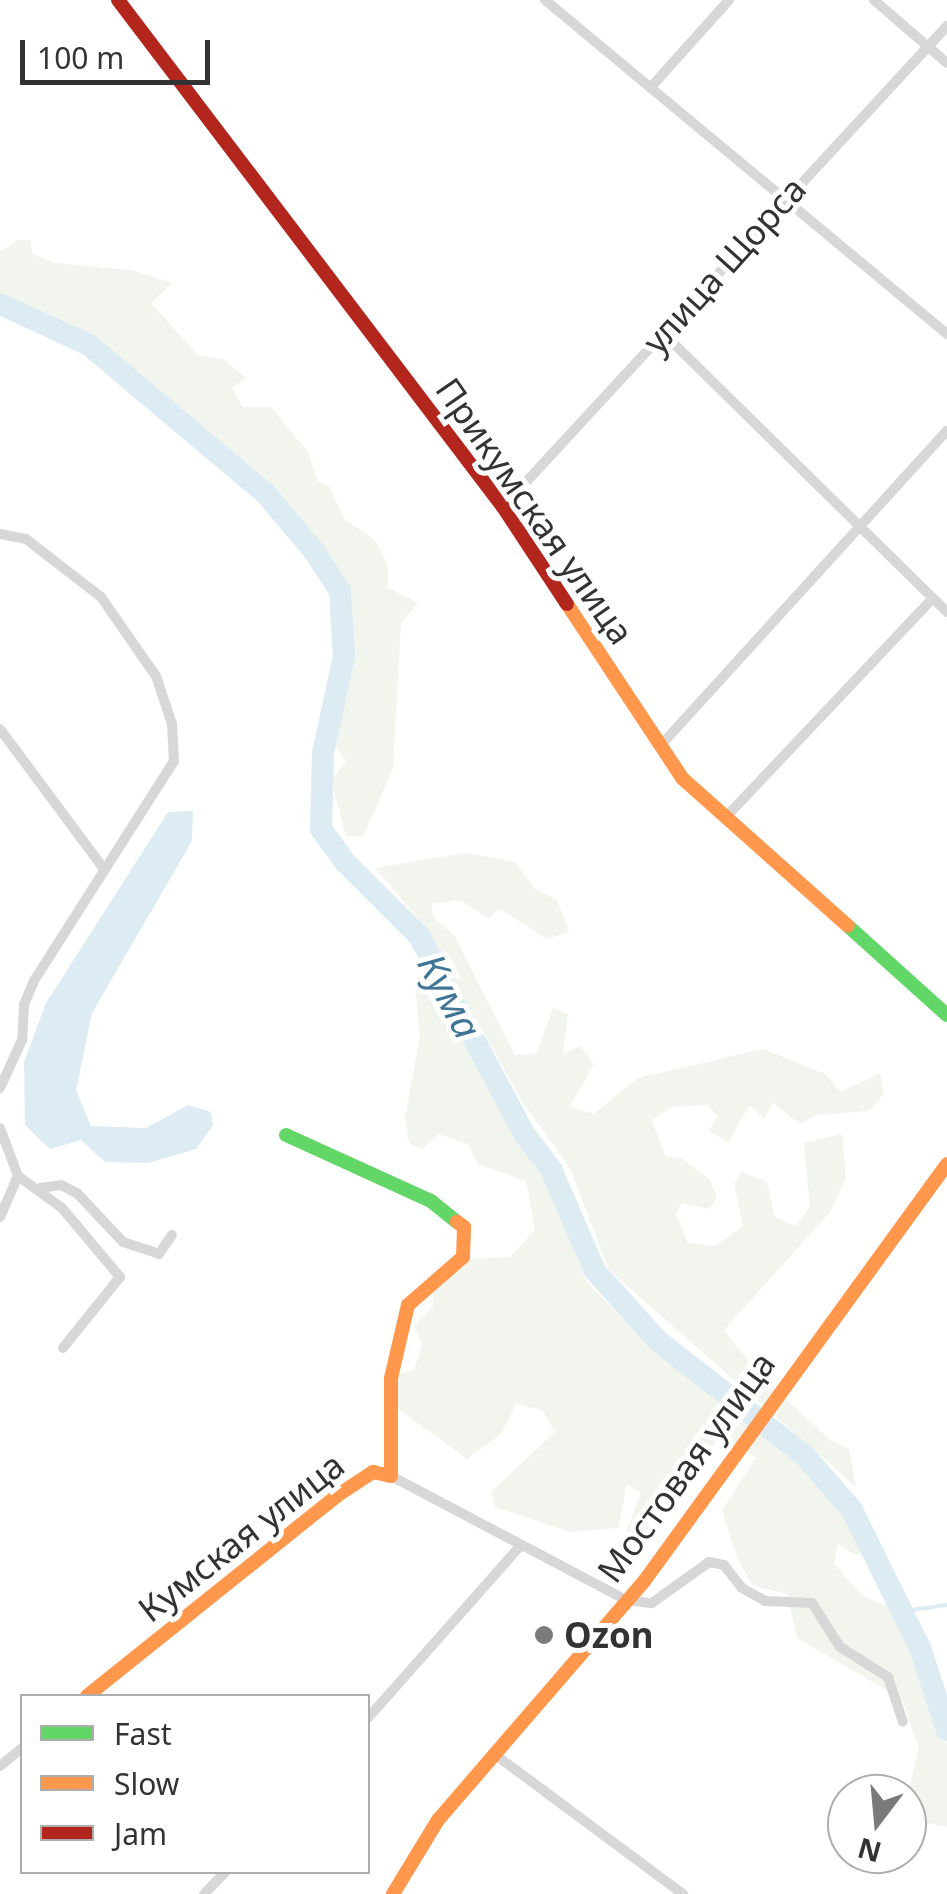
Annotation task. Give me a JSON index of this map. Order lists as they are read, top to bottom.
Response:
{
  "streets": {
    "street": [
      "улица Щорса",
      "Прикумская улица",
      "Мостовая улица",
      "Кумская улица"
    ]
  },
  "crossings": [
    ["улица Щорса", "Прикумская улица"]
  ],
  "water": ["Кума"],
  "places": ["Ozon"],
  "legend": ["Fast", "Slow", "Jam"],
  "scale_bar": "100 m",
  "north": "bottom"
}
